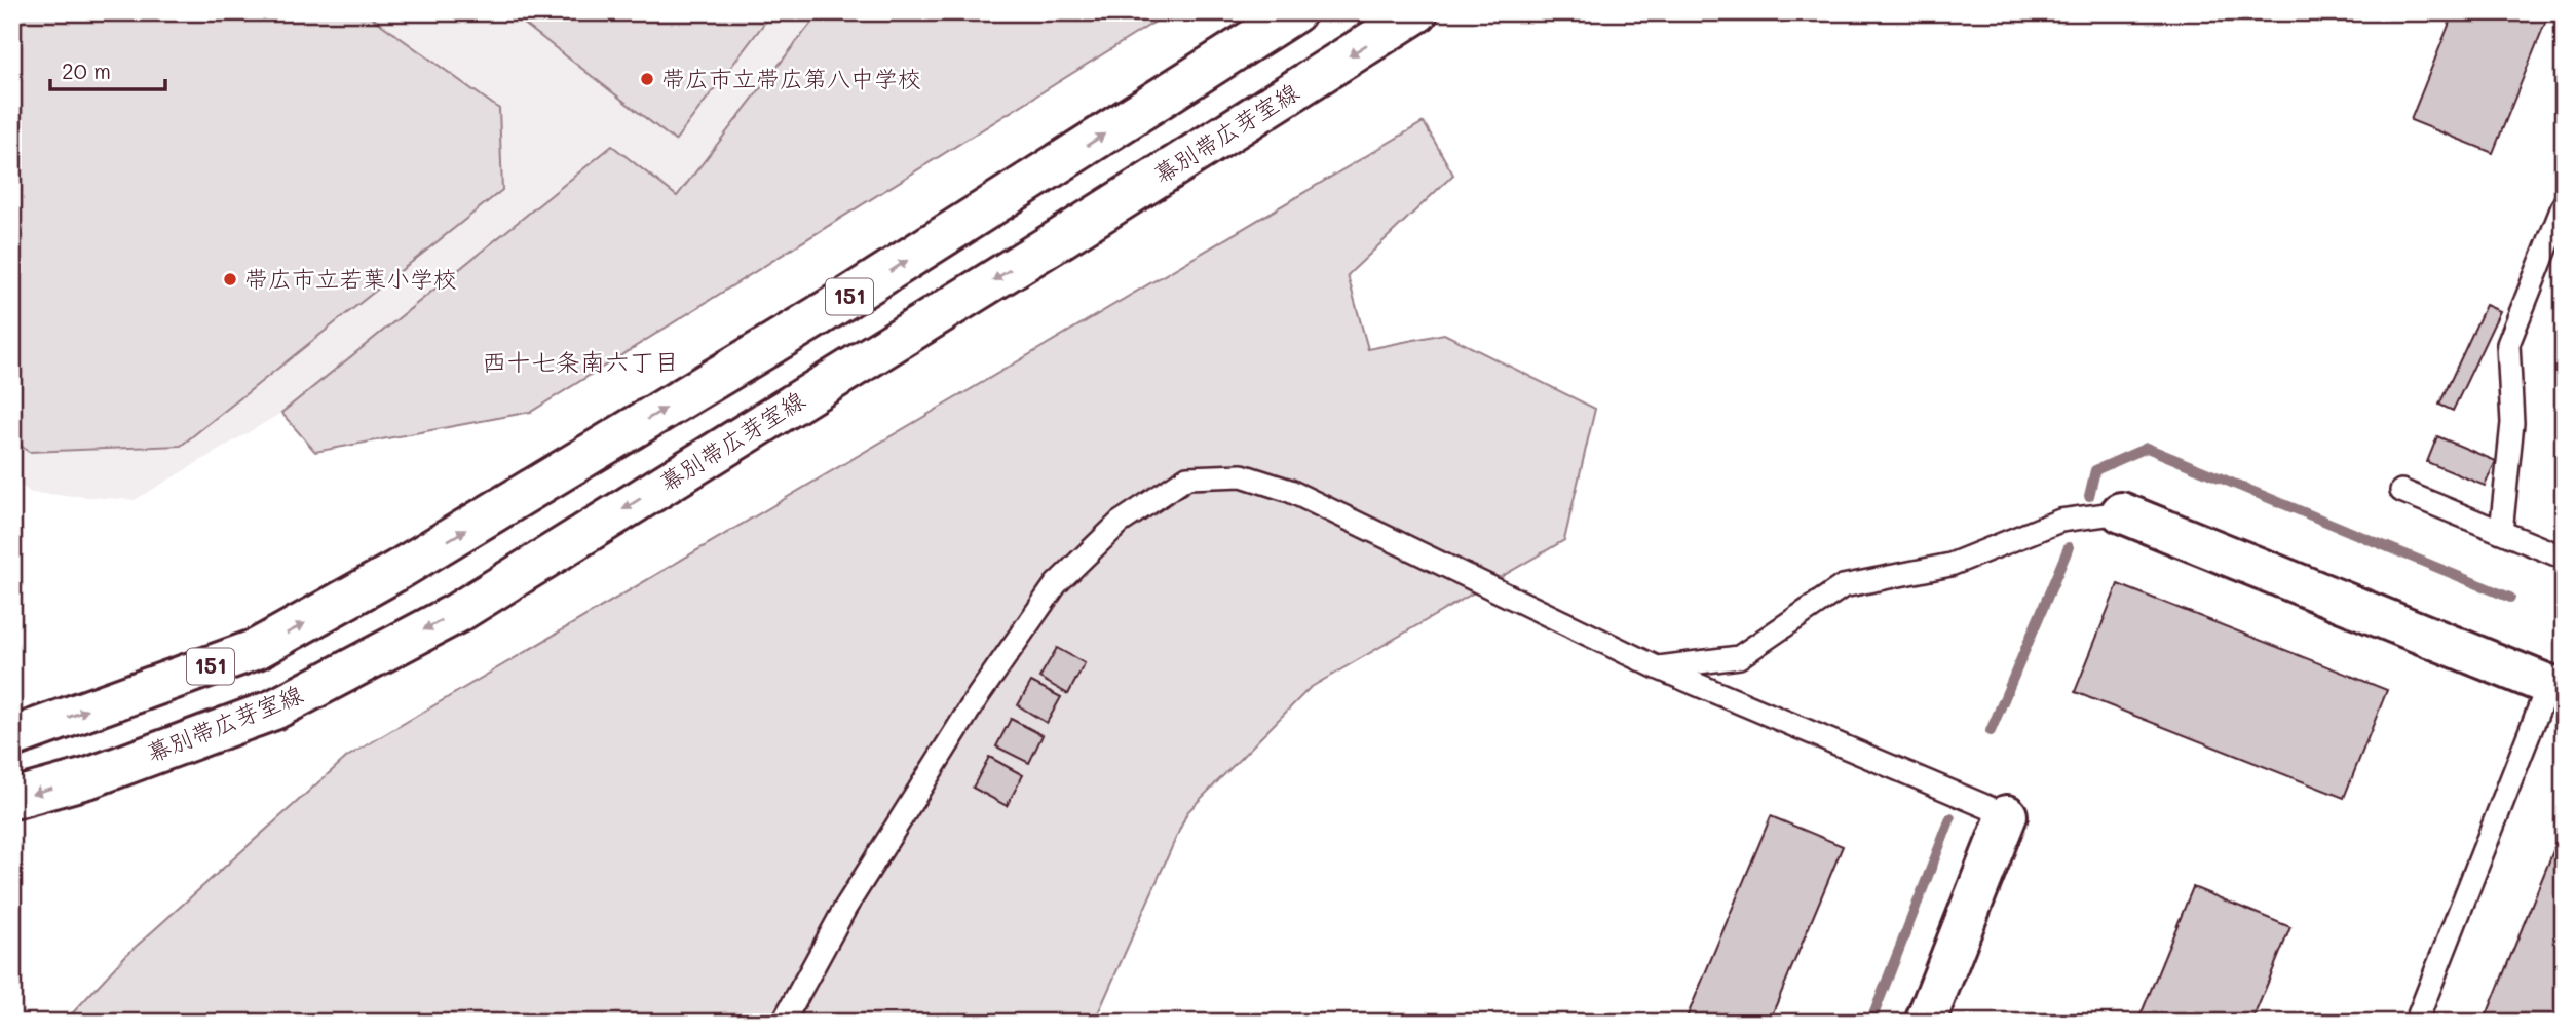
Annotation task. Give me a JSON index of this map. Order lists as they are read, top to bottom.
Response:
{
  "streets": {
    "main road": ["幕別帯広芽室線", "151"]
  },
  "districts": ["西十七条南六丁目"],
  "places": ["帯広市立帯広第八中学校", "帯広市立若葉小学校"],
  "scale_bar": "20 m"
}
